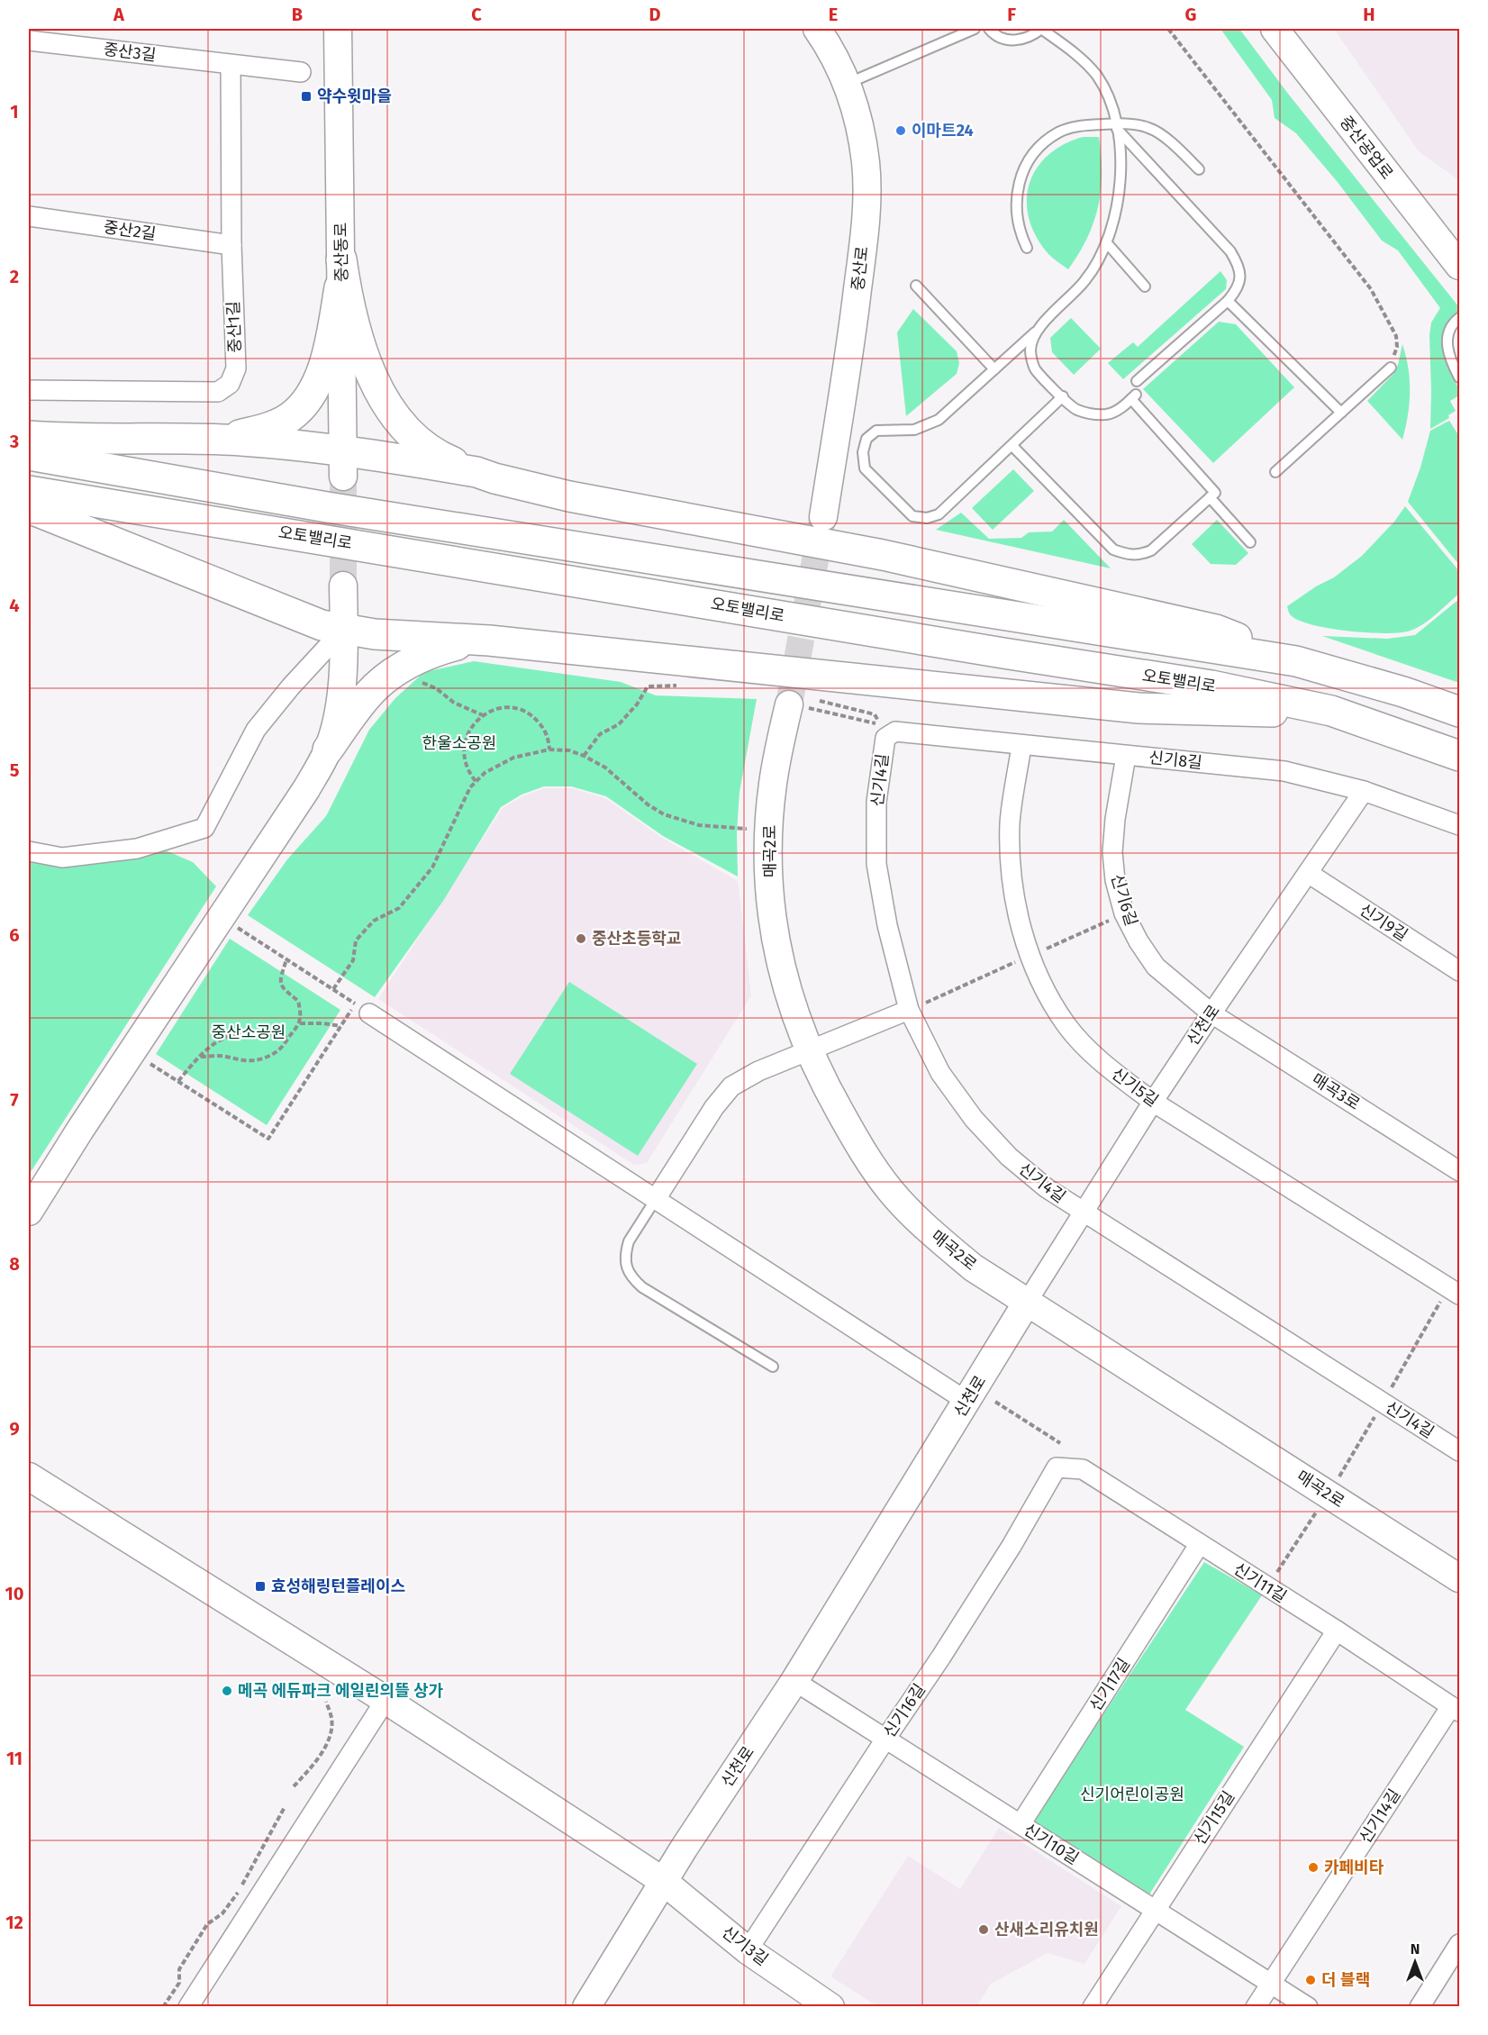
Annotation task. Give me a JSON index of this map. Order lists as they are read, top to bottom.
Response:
{
  "streets": {
    "highway": ["오토밸리로"],
    "street": [
      "중산3길",
      "중산공업로",
      "중산2길",
      "중산동로",
      "중산로",
      "중산1길",
      "신기8길",
      "신기4길",
      "매곡2로",
      "신기6길",
      "신기9길",
      "신천로",
      "신기5길",
      "매곡3로",
      "신기11길",
      "신기17길",
      "신기16길",
      "신기14길",
      "신기15길",
      "신기10길",
      "신기3길"
    ]
  },
  "crossings": [
    ["중산3길", "중산1길"],
    ["중산2길", "중산1길"],
    ["신기8길", "신기4길"],
    ["신기8길", "신기6길"],
    ["신기8길", "신천로"],
    ["신기8길", "신기5길"],
    ["신기4길", "신천로"],
    ["매곡2로", "신천로"],
    ["신기6길", "신천로"],
    ["신기6길", "매곡3로"],
    ["신기9길", "신천로"],
    ["신천로", "신기5길"],
    ["신천로", "매곡3로"],
    ["신천로", "신기10길"],
    ["신천로", "신기3길"],
    ["신기11길", "신기17길"],
    ["신기11길", "신기16길"],
    ["신기11길", "신기14길"],
    ["신기11길", "신기15길"],
    ["신기17길", "신기10길"],
    ["신기16길", "신기10길"],
    ["신기16길", "신기3길"],
    ["신기14길", "신기10길"],
    ["신기15길", "신기10길"]
  ],
  "parks": ["한울소공원", "중산소공원", "신기어린이공원"],
  "places": {
    "transit": ["약수윗마을", "효성해링턴플레이스"],
    "other": [
      "이마트24",
      "중산초등학교",
      "메곡 에듀파크 에일린의뜰 상가",
      "카페비타",
      "산새소리유치원",
      "더 블랙"
    ]
  },
  "north": "top",
  "grid": {
    "columns": [
      "A",
      "B",
      "C",
      "D",
      "E",
      "F",
      "G",
      "H"
    ],
    "rows": [
      "1",
      "2",
      "3",
      "4",
      "5",
      "6",
      "7",
      "8",
      "9",
      "10",
      "11",
      "12"
    ]
  }
}
